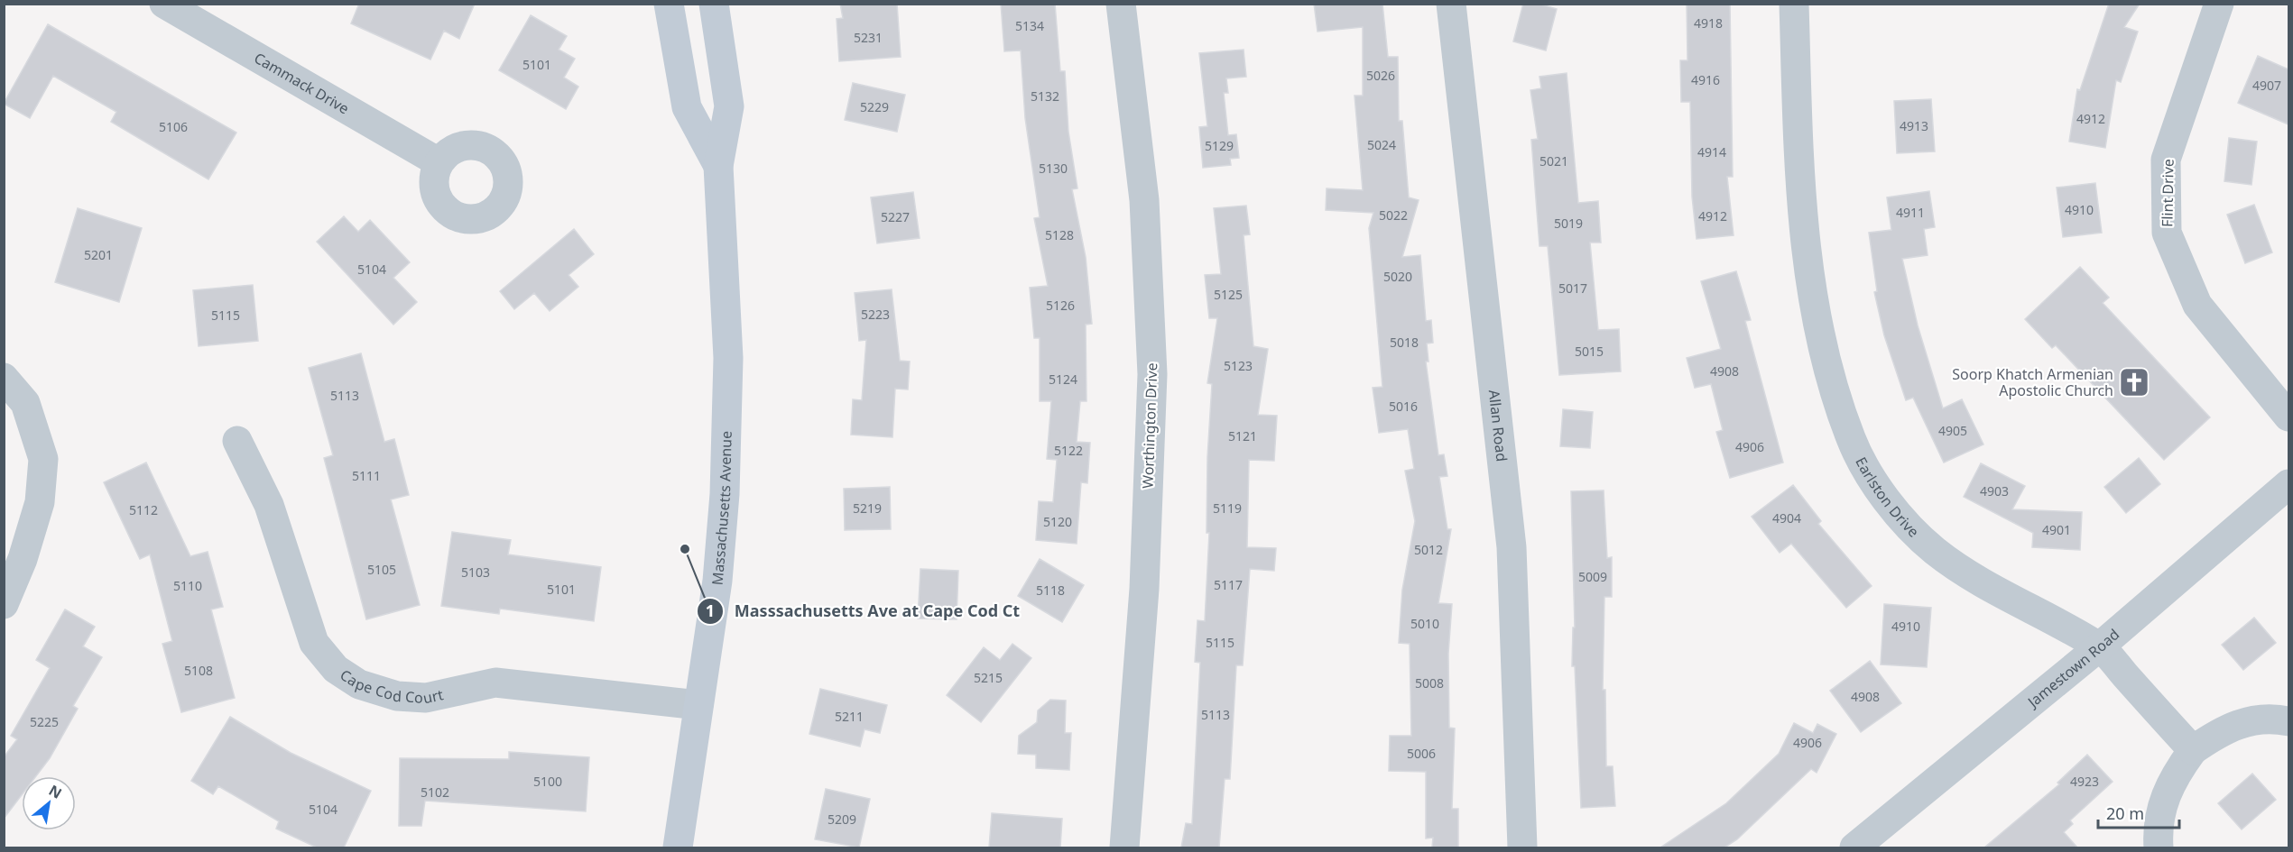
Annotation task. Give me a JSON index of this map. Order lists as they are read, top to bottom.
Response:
{
  "streets": {
    "main road": ["Massachusetts Avenue"],
    "street": [
      "Cammack Drive",
      "Flint Drive",
      "Worthington Drive",
      "Allan Road",
      "Earlston Drive",
      "Jamestown Road",
      "Cape Cod Court"
    ]
  },
  "crossings": [
    ["Earlston Drive", "Jamestown Road"],
    ["Massachusetts Avenue", "Cape Cod Court"]
  ],
  "places": {
    "church": ["Soorp Khatch Armenian Apostolic Church"],
    "other": ["Masssachusetts Ave at Cape Cod Ct"]
  },
  "house_numbers": [
    "4918",
    "5134",
    "5231",
    "5101",
    "5026",
    "4916",
    "4907",
    "5132",
    "5229",
    "4912",
    "4913",
    "5106",
    "5024",
    "5129",
    "4914",
    "5021",
    "5130",
    "4910",
    "4911",
    "5022",
    "4912",
    "5227",
    "5019",
    "5128",
    "5201",
    "5104",
    "5020",
    "5017",
    "5125",
    "5126",
    "5223",
    "5115",
    "5018",
    "5015",
    "5123",
    "4908",
    "5124",
    "5113",
    "5016",
    "4905",
    "5121",
    "4906",
    "5122",
    "5111",
    "4903",
    "5219",
    "5119",
    "5112",
    "4904",
    "5120",
    "4901",
    "5012",
    "5105",
    "5103",
    "5009",
    "5117",
    "5110",
    "5101",
    "5118",
    "5010",
    "4910",
    "5115",
    "5108",
    "5215",
    "5008",
    "4908",
    "5113",
    "5211",
    "5225",
    "4906",
    "5006",
    "5100",
    "4923",
    "5102",
    "5104",
    "5209"
  ],
  "scale_bar": "20 m",
  "north": "top right"
}
